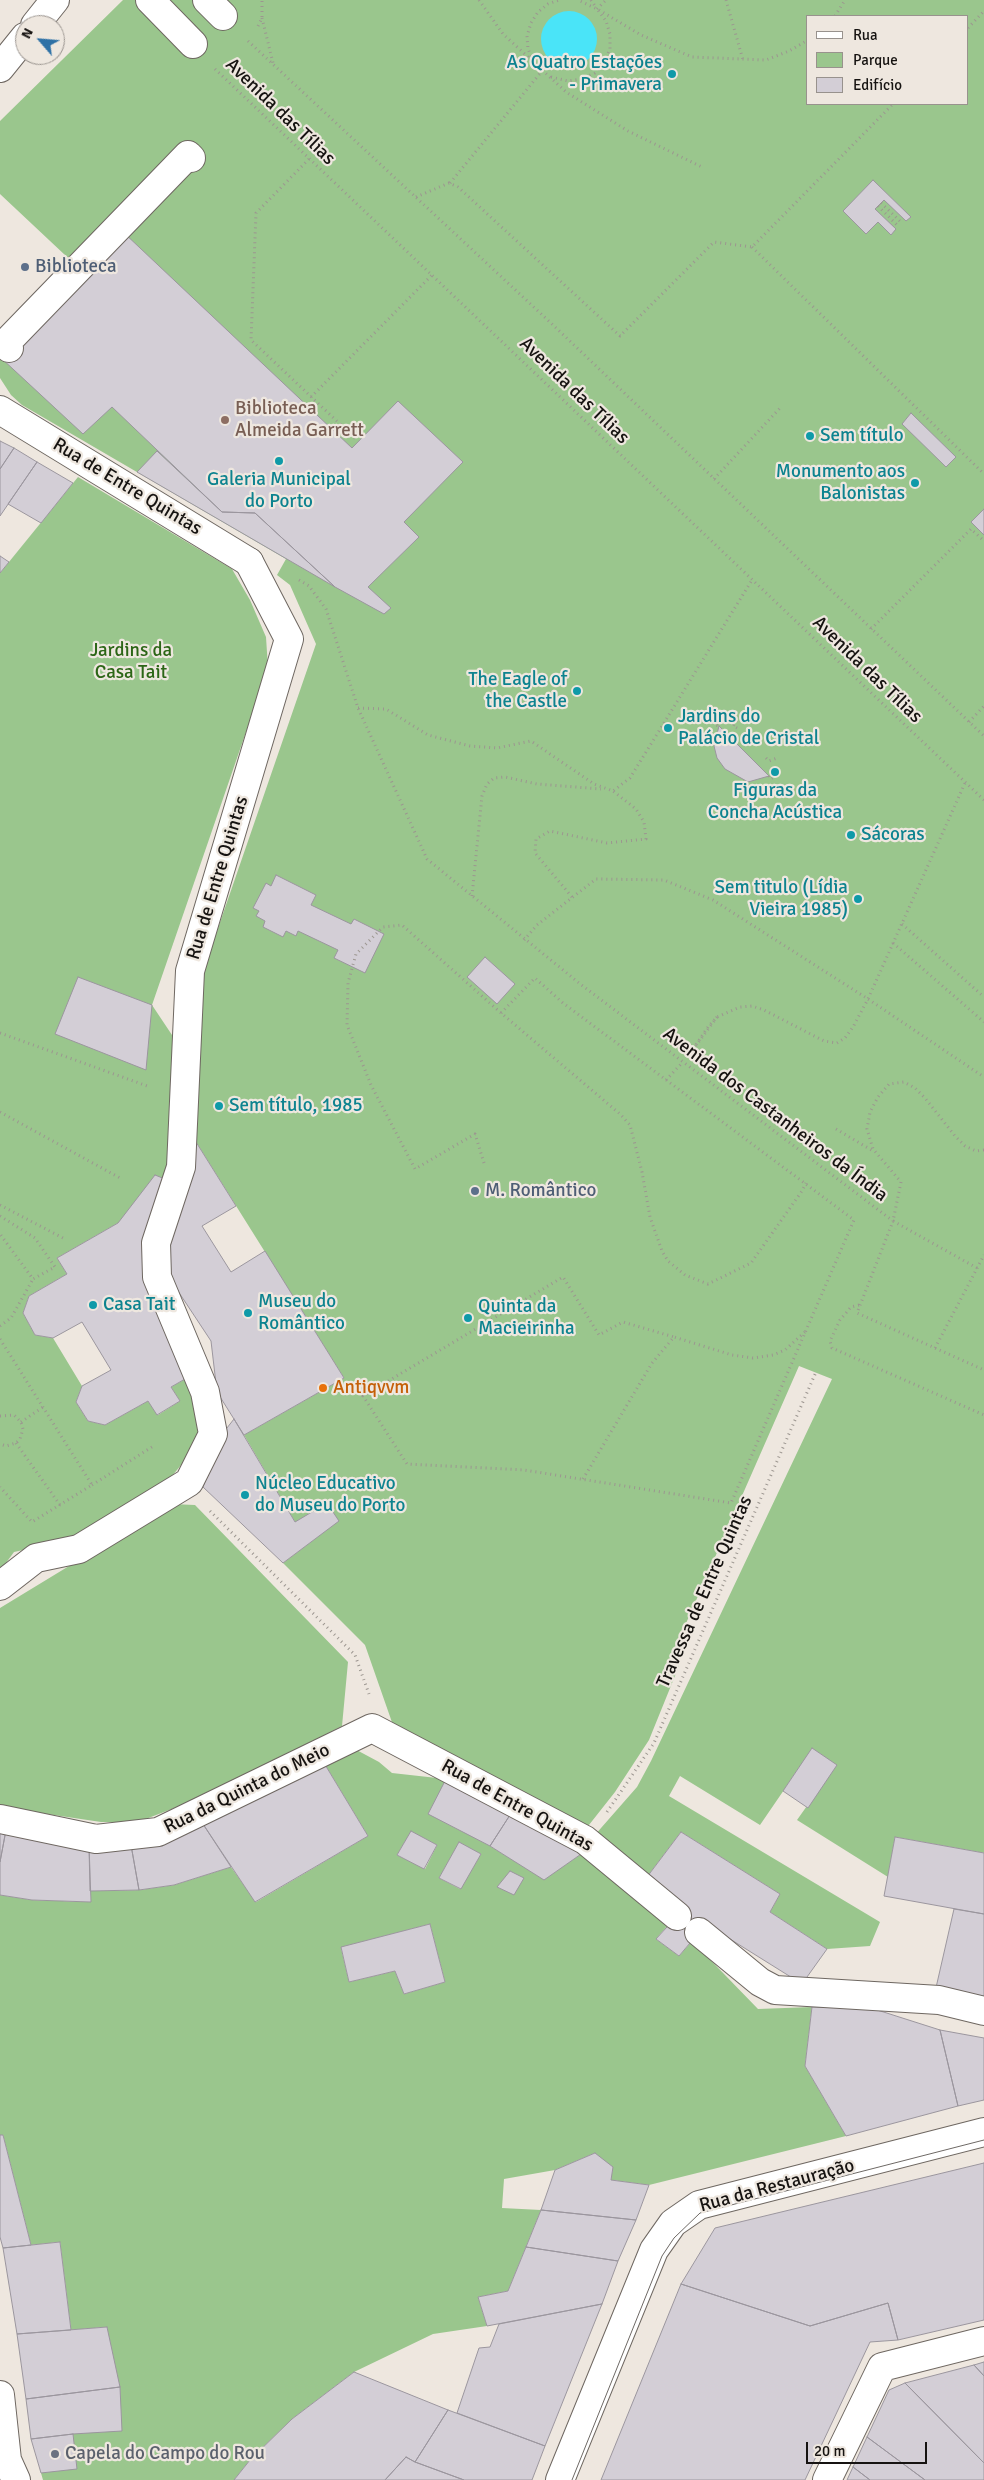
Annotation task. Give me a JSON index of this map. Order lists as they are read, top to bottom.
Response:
{
  "streets": {
    "street": ["Rua de Entre Quintas", "Rua da Quinta do Meio", "Rua da Restauração"],
    "path": ["Avenida das Tílias", "Avenida dos Castanheiros da Índia", "Travessa de Entre Quintas"]
  },
  "crossings": [
    ["Rua de Entre Quintas", "Rua da Quinta do Meio"]
  ],
  "parks": ["Jardins da Casa Tait"],
  "places": [
    "As Quatro Estações - Primavera",
    "Biblioteca",
    "Biblioteca Almeida Garrett",
    "Sem título",
    "Galeria Municipal do Porto",
    "Monumento aos Balonistas",
    "The Eagle of the Castle",
    "Jardins do Palácio de Cristal",
    "Figuras da Concha Acústica",
    "Sácoras",
    "Sem titulo (Lídia Vieira 1985)",
    "Sem título, 1985",
    "M. Romântico",
    "Casa Tait",
    "Museu do Romântico",
    "Quinta da Macieirinha",
    "Antiqvvm",
    "Núcleo Educativo do Museu do Porto",
    "Capela do Campo do Rou"
  ],
  "legend": ["Rua", "Parque", "Edifício"],
  "scale_bar": "20 m",
  "north": "top left"
}
